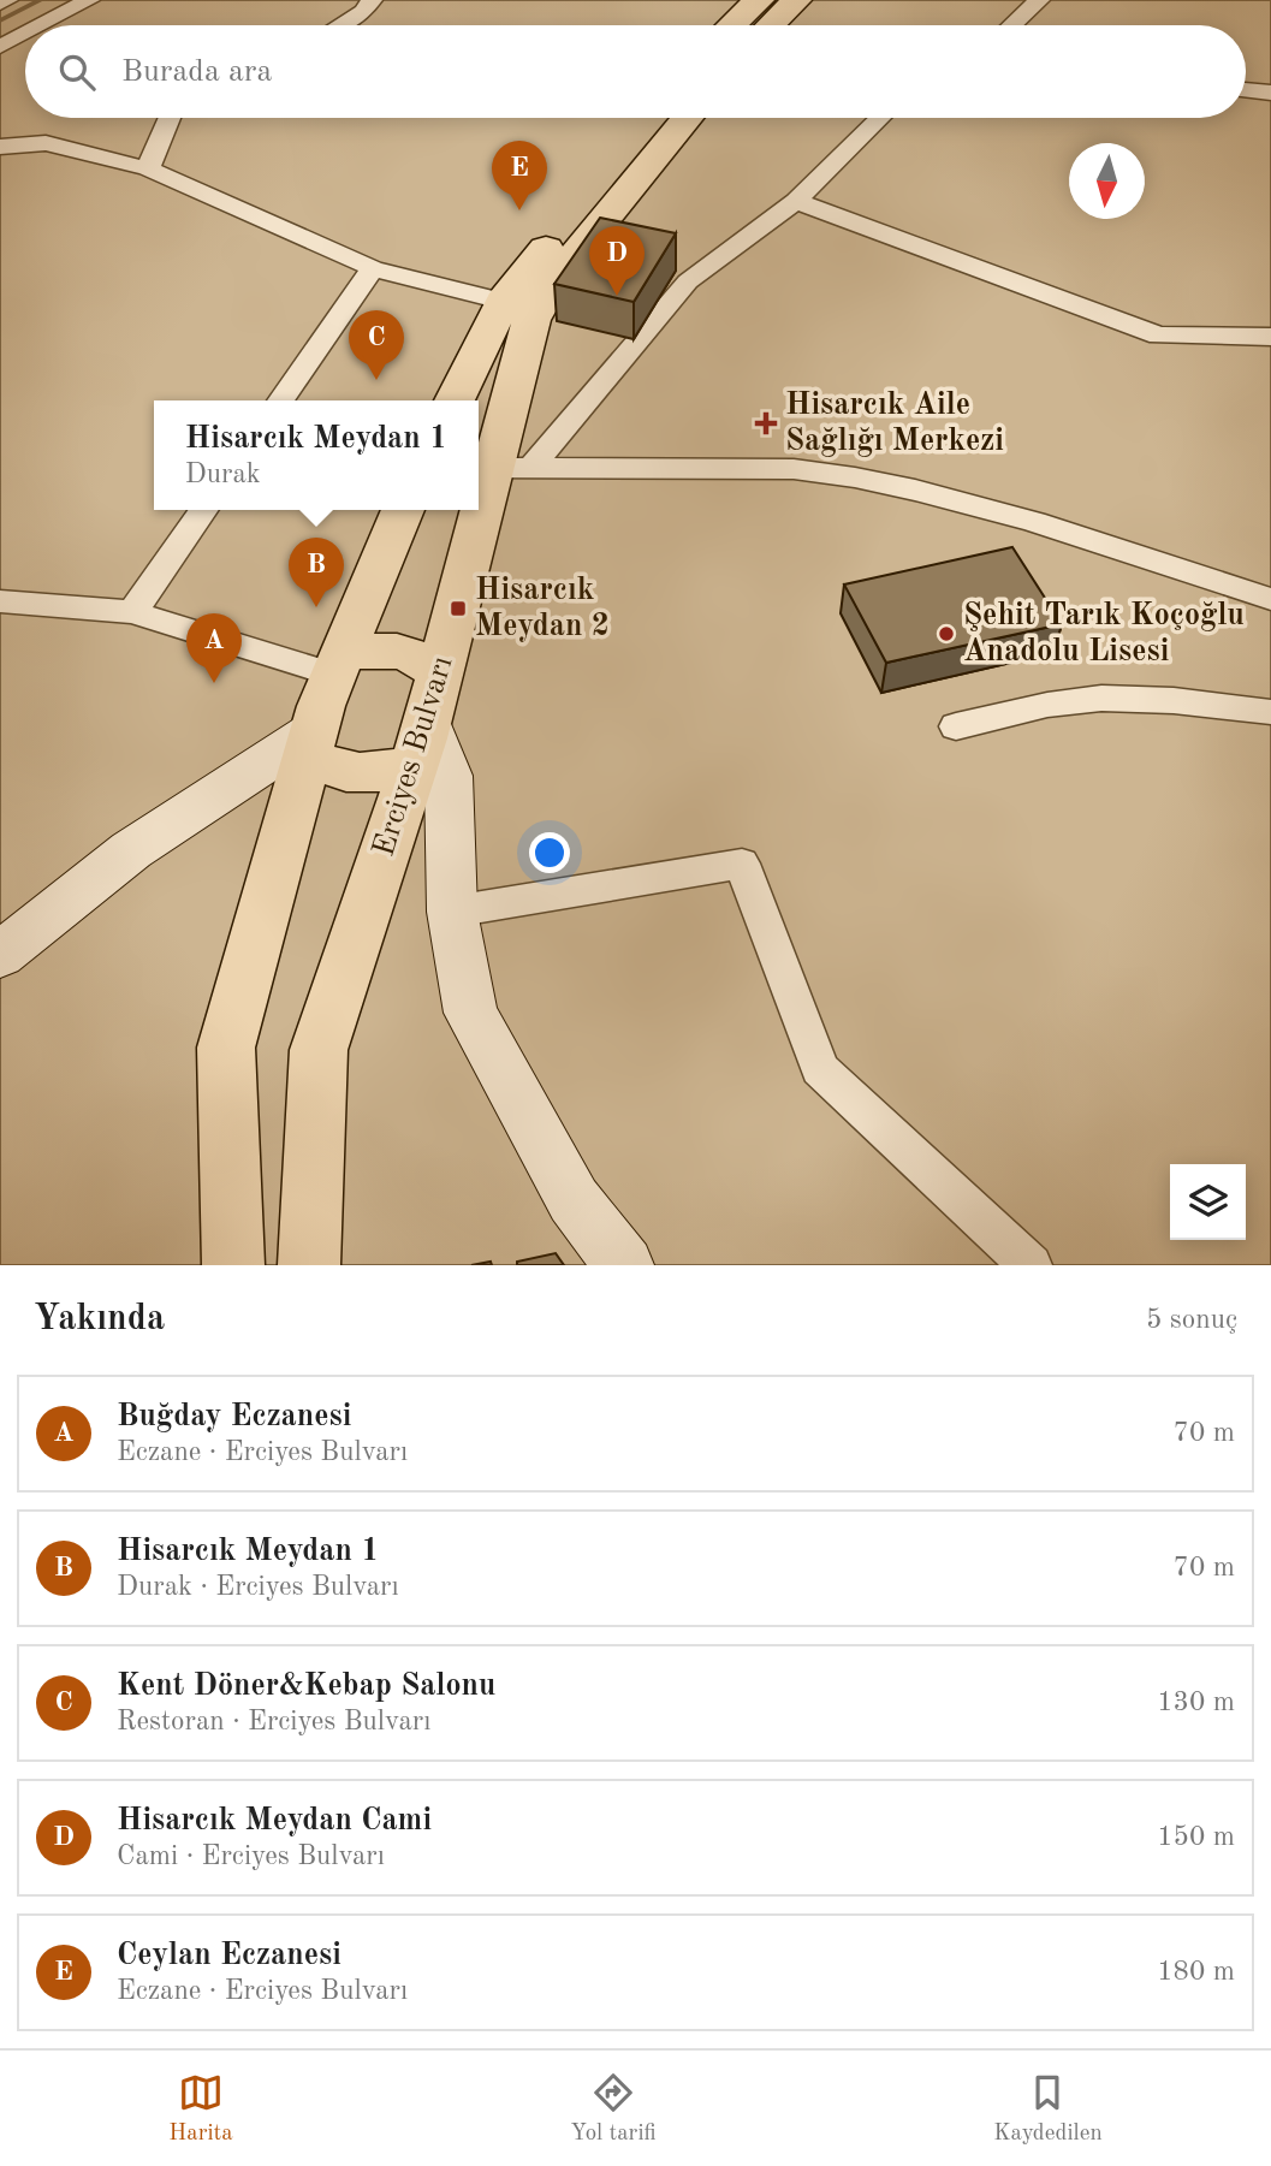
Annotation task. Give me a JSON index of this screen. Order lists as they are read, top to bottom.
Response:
{
  "streets": {
    "highway": ["Erciyes Bulvarı"]
  },
  "places": {
    "health": ["Hisarcık Aile Sağlığı Merkezi"],
    "transit": ["Hisarcık Meydan 2"],
    "other": ["Şehit Tarık Koçoğlu Anadolu Lisesi"]
  },
  "north": "bottom",
  "page": {
    "search": "Burada ara",
    "pins": [
      "E",
      "D",
      "C",
      "B",
      "A"
    ],
    "popup": ["Hisarcık Meydan 1", "Durak"],
    "heading": ["Yakında", "5 sonuç"],
    "list": [
      {
        "mark": "A",
        "name": "Buğday Eczanesi",
        "note": "Eczane · Erciyes Bulvarı",
        "value": "70 m"
      },
      {
        "mark": "B",
        "name": "Hisarcık Meydan 1",
        "note": "Durak · Erciyes Bulvarı",
        "value": "70 m"
      },
      {
        "mark": "C",
        "name": "Kent Döner&Kebap Salonu",
        "note": "Restoran · Erciyes Bulvarı",
        "value": "130 m"
      },
      {
        "mark": "D",
        "name": "Hisarcık Meydan Cami",
        "note": "Cami · Erciyes Bulvarı",
        "value": "150 m"
      },
      {
        "mark": "E",
        "name": "Ceylan Eczanesi",
        "note": "Eczane · Erciyes Bulvarı",
        "value": "180 m"
      }
    ],
    "nav": ["Harita", "Yol tarifi", "Kaydedilen"]
  }
}
